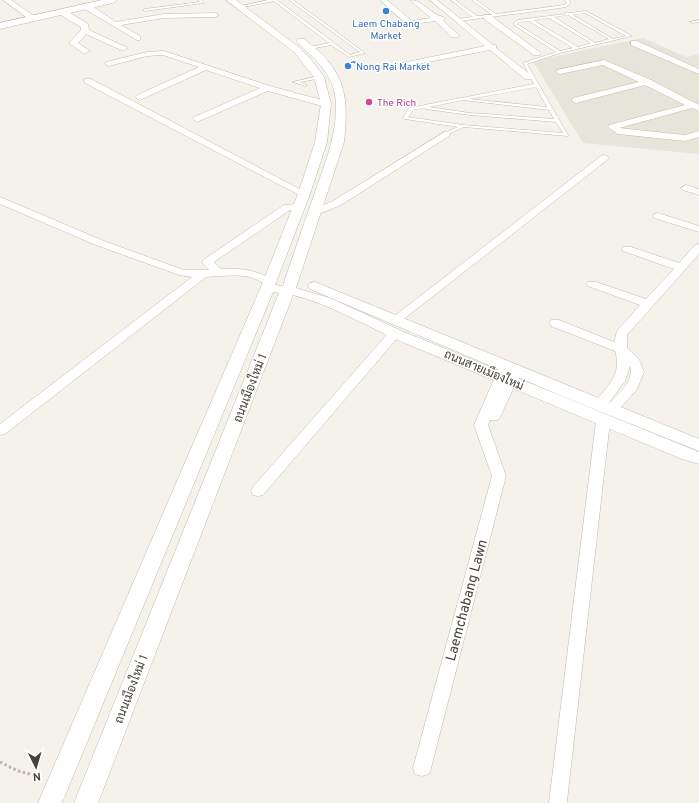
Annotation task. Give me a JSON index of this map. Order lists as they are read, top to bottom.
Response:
{
  "streets": {
    "street": ["ถนนสายเมืองใหม่", "ถนนเมืองใหม่ 1", "Laemchabang Lawn"]
  },
  "crossings": [
    ["ถนนสายเมืองใหม่", "ถนนเมืองใหม่ 1"],
    ["ถนนสายเมืองใหม่", "Laemchabang Lawn"]
  ],
  "places": ["Laem Chabang Market", "ืNong Rai Market", "The Rich"],
  "north": "bottom"
}
